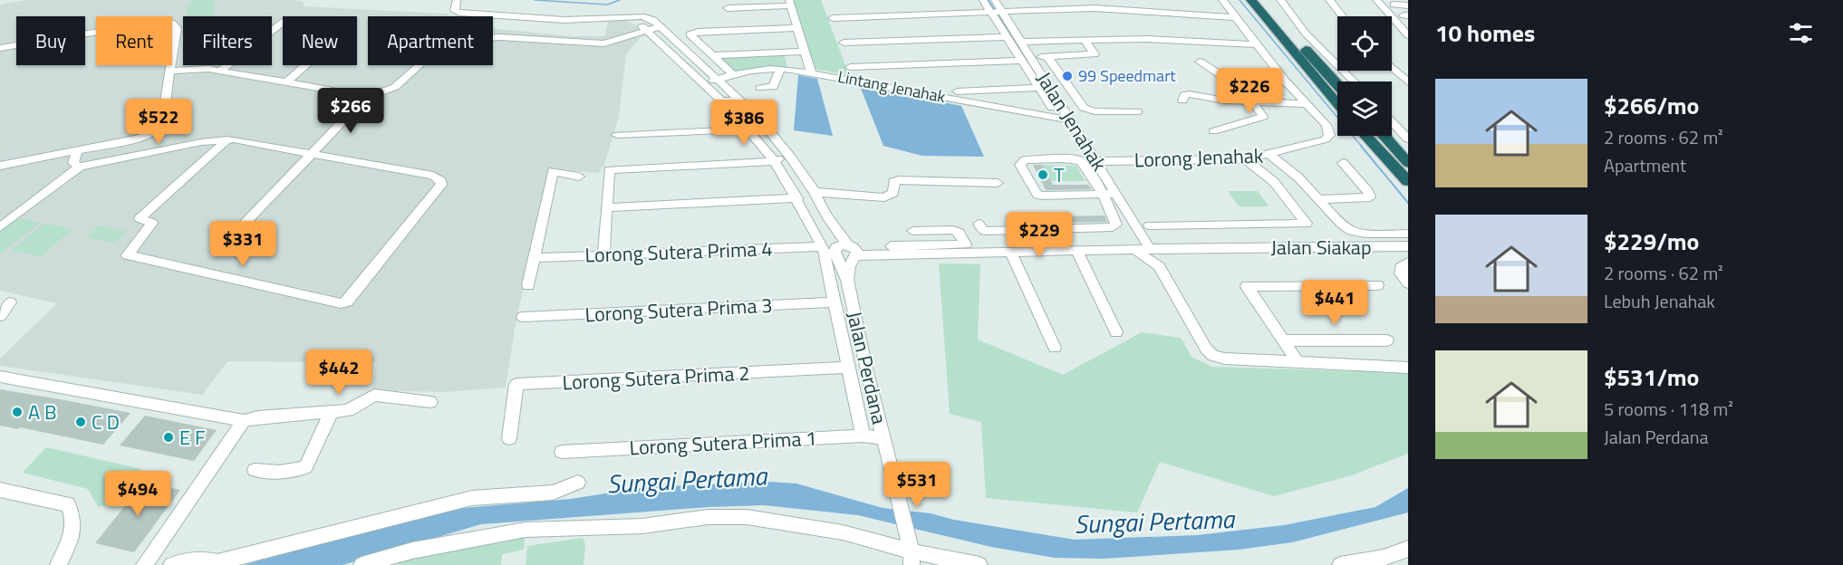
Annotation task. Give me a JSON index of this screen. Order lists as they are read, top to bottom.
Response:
{
  "streets": {
    "street": [
      "Lintang Jenahak",
      "Jalan Jenahak",
      "Lorong Jenahak",
      "Jalan Siakap",
      "Lorong Sutera Prima 4",
      "Lorong Sutera Prima 3",
      "Jalan Perdana",
      "Lorong Sutera Prima 2",
      "Lorong Sutera Prima 1"
    ]
  },
  "crossings": [
    ["Lintang Jenahak", "Jalan Jenahak"],
    ["Lintang Jenahak", "Jalan Perdana"],
    ["Jalan Jenahak", "Lorong Jenahak"],
    ["Lorong Sutera Prima 4", "Jalan Perdana"],
    ["Jalan Perdana", "Lorong Sutera Prima 1"]
  ],
  "water": ["Sungai Pertama"],
  "places": [
    "99 Speedmart",
    "T",
    "A B",
    "C D",
    "E F"
  ],
  "page": {
    "heading": "10 homes",
    "chip": [
      "Buy",
      "Rent",
      "Filters",
      "New",
      "Apartment"
    ],
    "list": [
      {
        "name": "$266/mo",
        "note": "2 rooms · 62 m² · Apartment"
      },
      {
        "name": "$229/mo",
        "note": "2 rooms · 62 m² · Lebuh Jenahak"
      },
      {
        "name": "$531/mo",
        "note": "5 rooms · 118 m² · Jalan Perdana"
      }
    ],
    "price": [
      "$226",
      "$266",
      "$522",
      "$386",
      "$229",
      "$331",
      "$441",
      "$442",
      "$531",
      "$494"
    ]
  }
}
